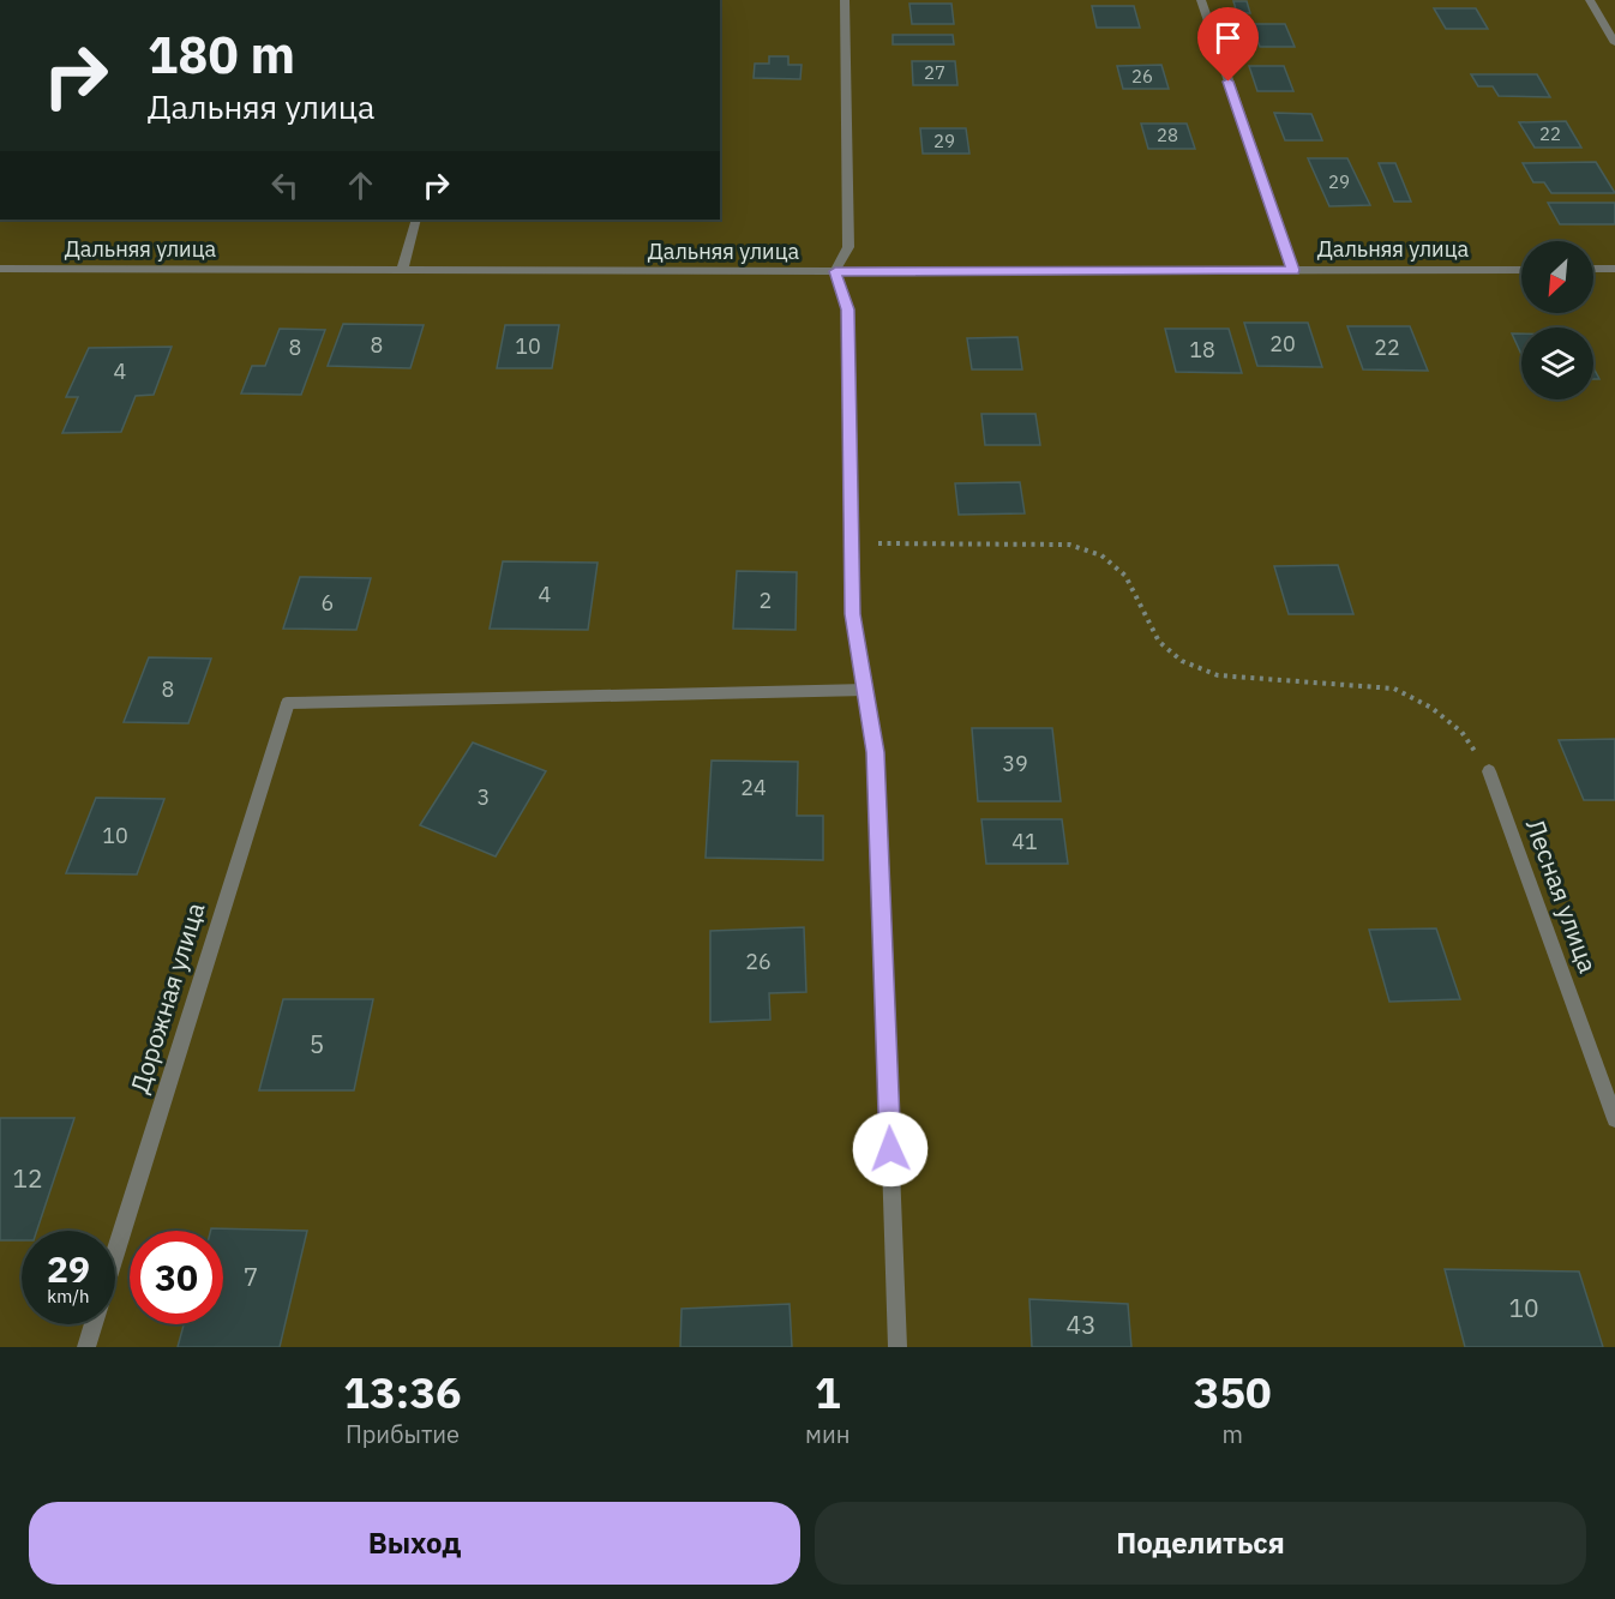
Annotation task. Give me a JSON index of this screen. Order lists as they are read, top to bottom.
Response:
{
  "streets": {
    "street": ["Дальняя улица", "Лесная улица", "Дорожная улица"]
  },
  "house_numbers": [
    "27",
    "26",
    "22",
    "28",
    "29",
    "29",
    "20",
    "8",
    "10",
    "8",
    "22",
    "18",
    "4",
    "4",
    "2",
    "6",
    "8",
    "39",
    "24",
    "3",
    "10",
    "41",
    "26",
    "5",
    "12",
    "7",
    "10",
    "43"
  ],
  "north": "bottom left",
  "page": {
    "turn": ["180 m", "Дальняя улица"],
    "speed": "29 km/h",
    "limit": "30",
    "eta": [
      "13:36",
      "Прибытие",
      "1",
      "мин",
      "350",
      "m"
    ],
    "buttons": ["Выход", "Поделиться"]
  }
}
